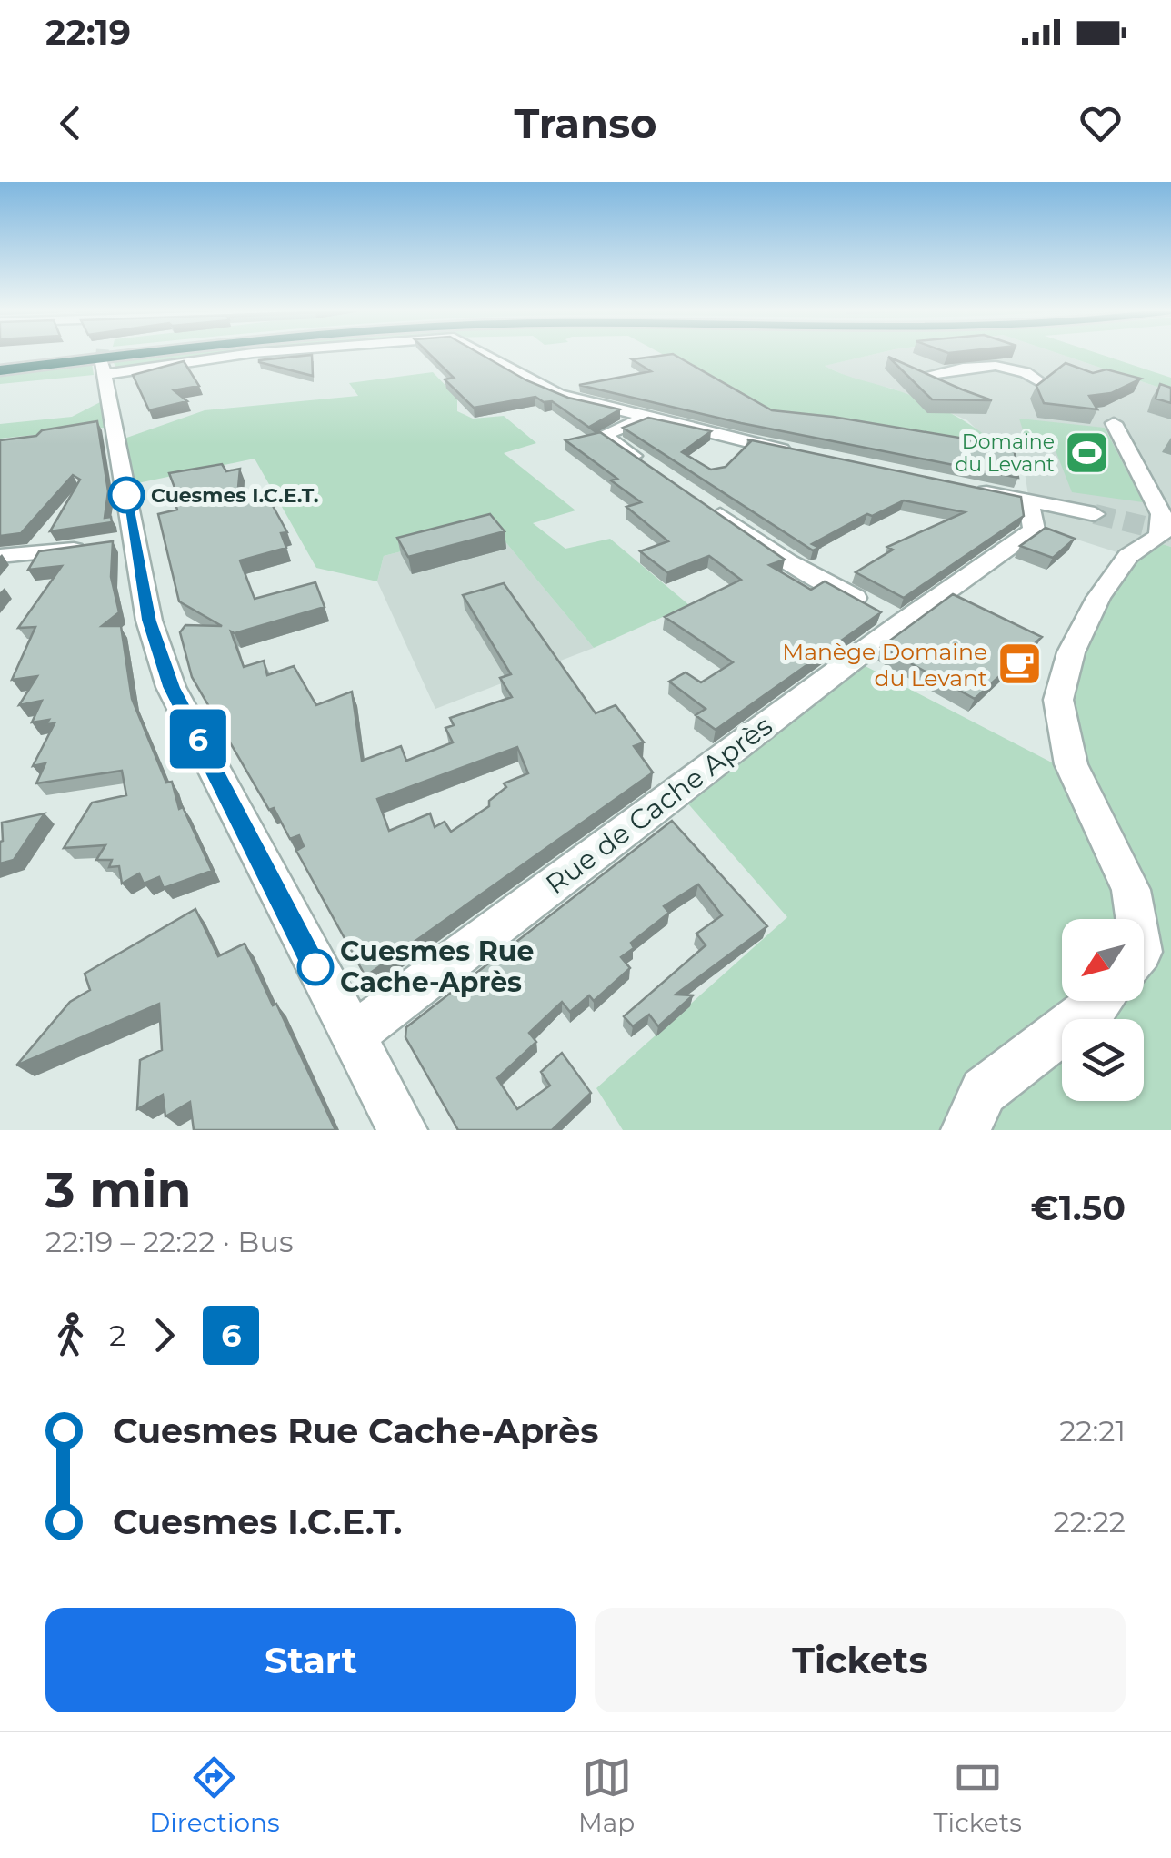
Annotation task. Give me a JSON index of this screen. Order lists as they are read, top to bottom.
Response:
{
  "streets": {
    "street": ["Rue de Cache Après"]
  },
  "places": {
    "sports": ["Domaine du Levant"],
    "other": ["Cuesmes I.C.E.T.", "Cuesmes Rue Cache-Après"],
    "cafe": ["Manège Domaine du Levant"]
  },
  "lines": ["bus line 6"],
  "north": "bottom left",
  "page": {
    "status": "22:19",
    "header": "Transo",
    "on_map": "6",
    "heading": ["3 min", "22:19 – 22:22 · Bus", "€1.50"],
    "legs": ["2", "6"],
    "list": [
      {
        "name": "Cuesmes Rue Cache-Après",
        "value": "22:21"
      },
      {
        "name": "Cuesmes I.C.E.T.",
        "value": "22:22"
      }
    ],
    "buttons": ["Start", "Tickets"],
    "tabs": ["Directions", "Map", "Tickets"]
  }
}
